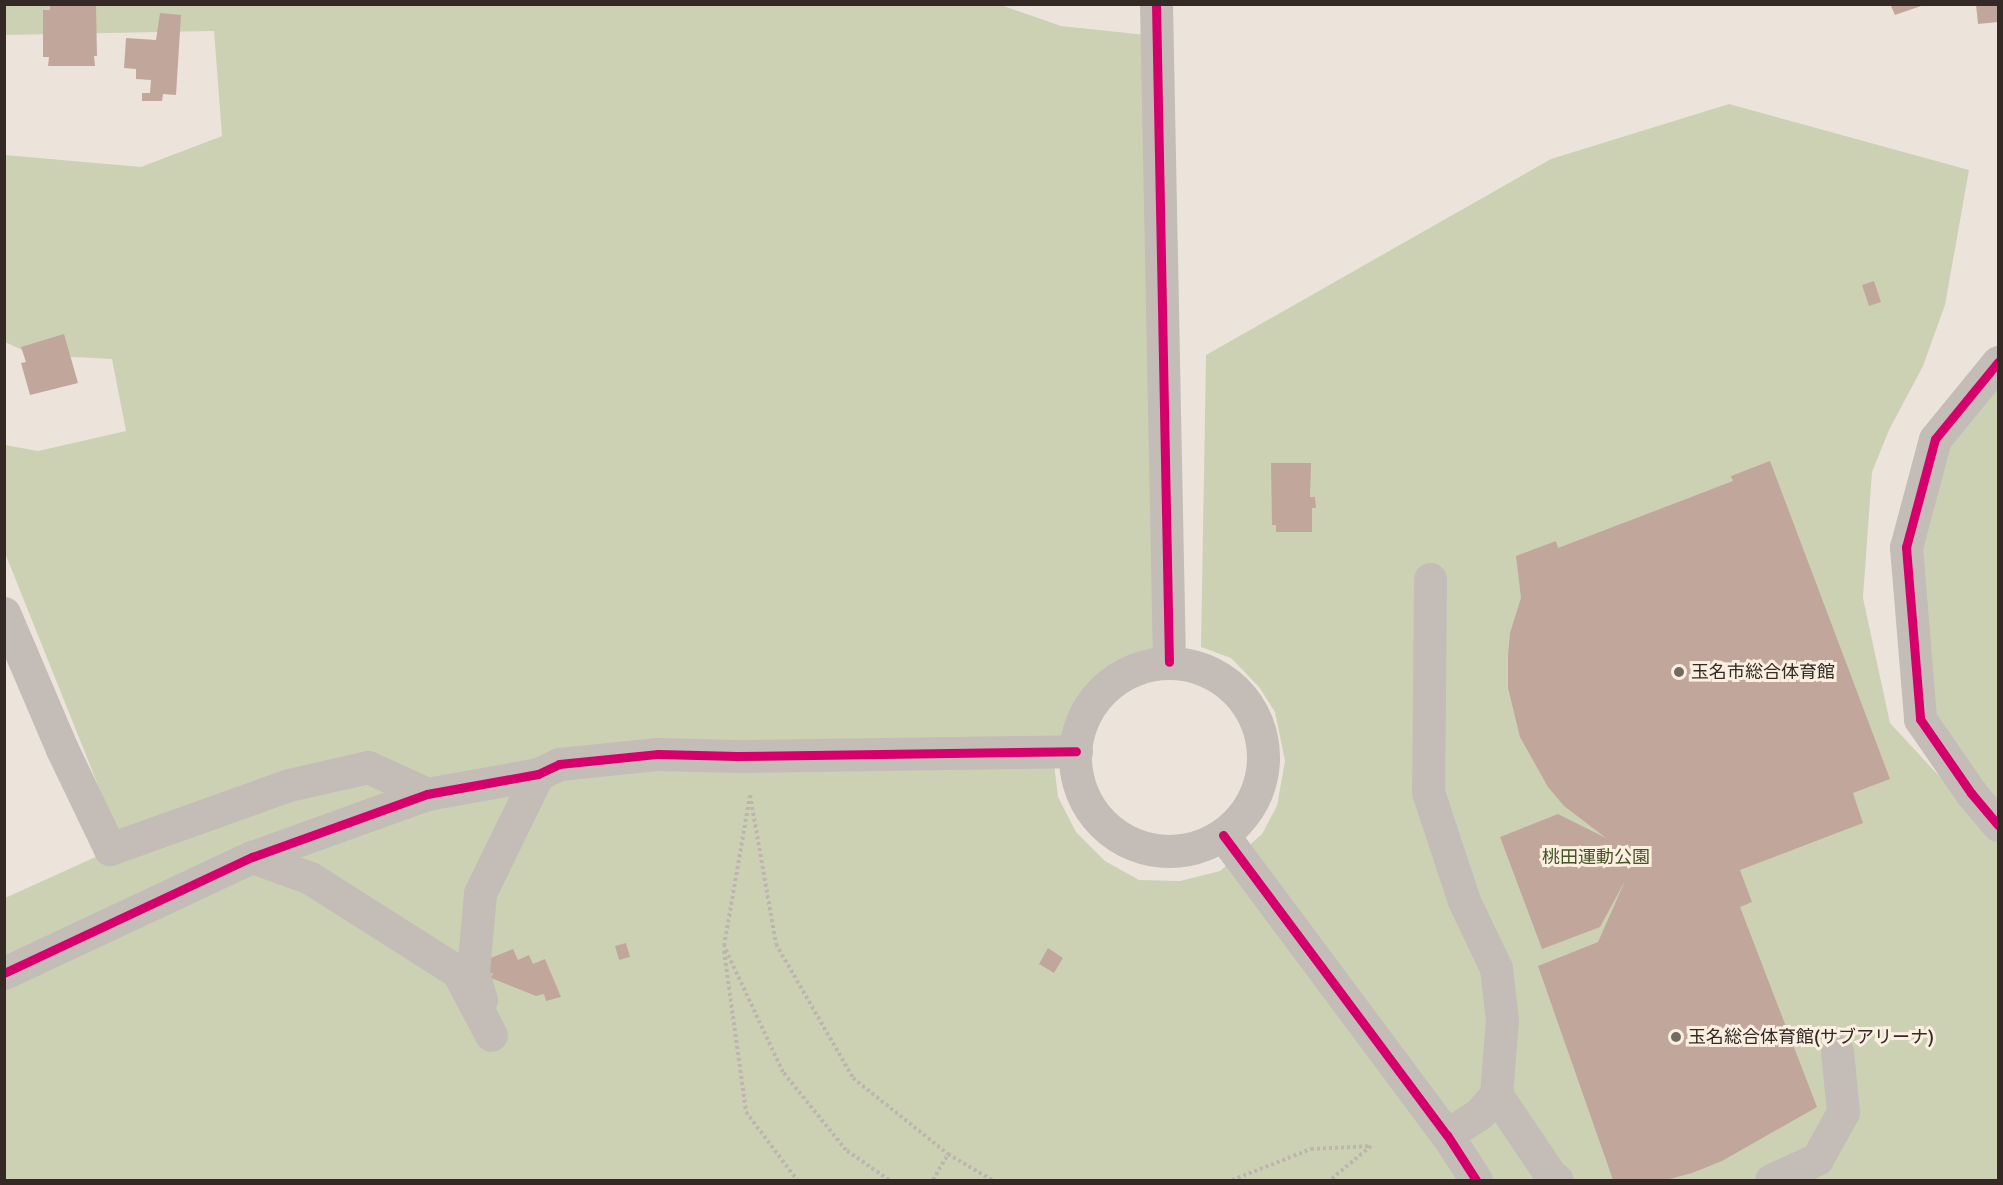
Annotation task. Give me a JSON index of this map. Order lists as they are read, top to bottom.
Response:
{
  "parks": ["桃田運動公園"],
  "places": ["玉名市総合体育館", "玉名総合体育館(サブアリーナ)"]
}
